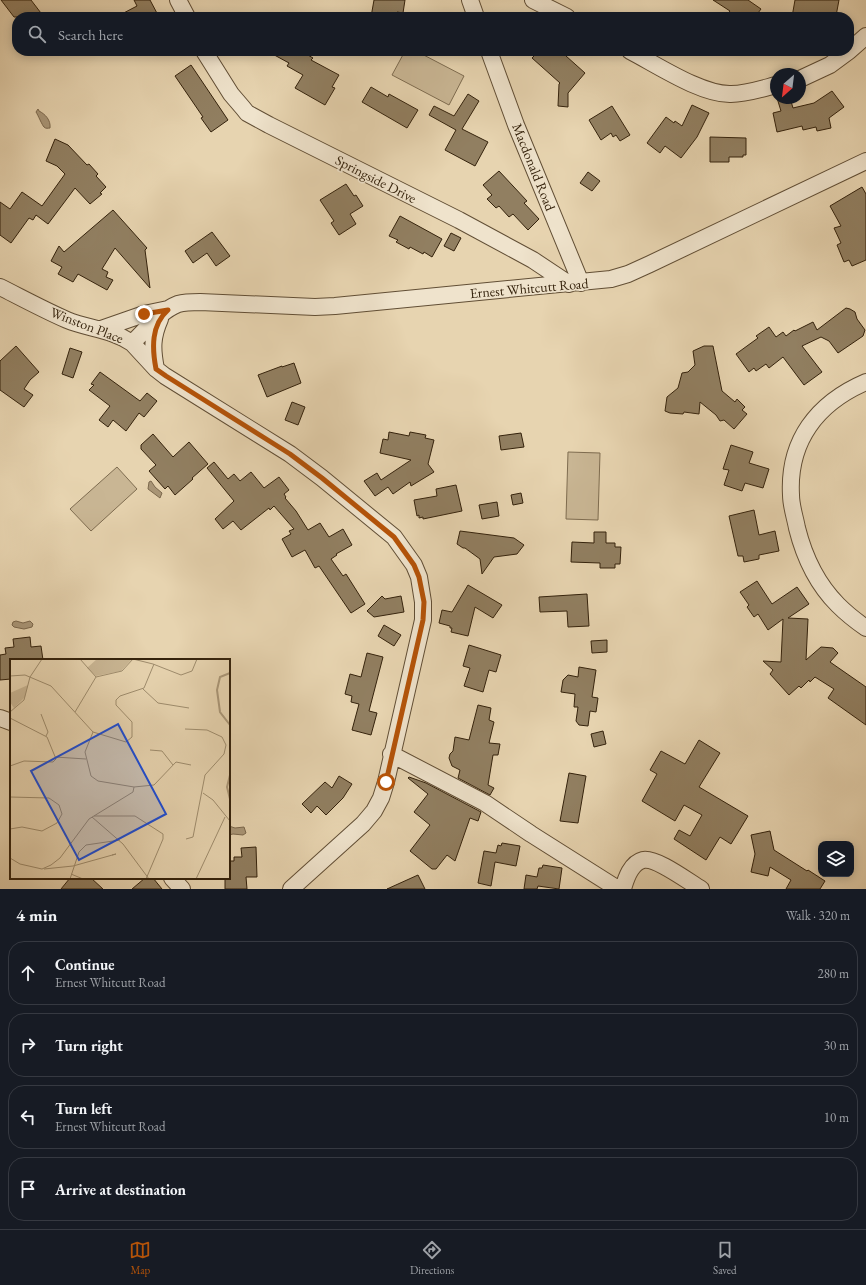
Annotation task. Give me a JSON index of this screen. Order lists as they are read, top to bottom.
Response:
{
  "streets": {
    "street": [
      "Macdonald Road",
      "Springside Drive",
      "Ernest Whitcutt Road",
      "Winston Place"
    ]
  },
  "crossings": [
    ["Macdonald Road", "Springside Drive"],
    ["Macdonald Road", "Ernest Whitcutt Road"],
    ["Springside Drive", "Ernest Whitcutt Road"],
    ["Ernest Whitcutt Road", "Winston Place"]
  ],
  "north": "bottom left",
  "page": {
    "search": "Search here",
    "heading": ["4 min", "Walk · 320 m"],
    "list": [
      ["Continue", "Ernest Whitcutt Road", "280 m"],
      ["Turn right", "30 m"],
      ["Turn left", "Ernest Whitcutt Road", "10 m"],
      "Arrive at destination"
    ],
    "nav": ["Map", "Directions", "Saved"]
  }
}
